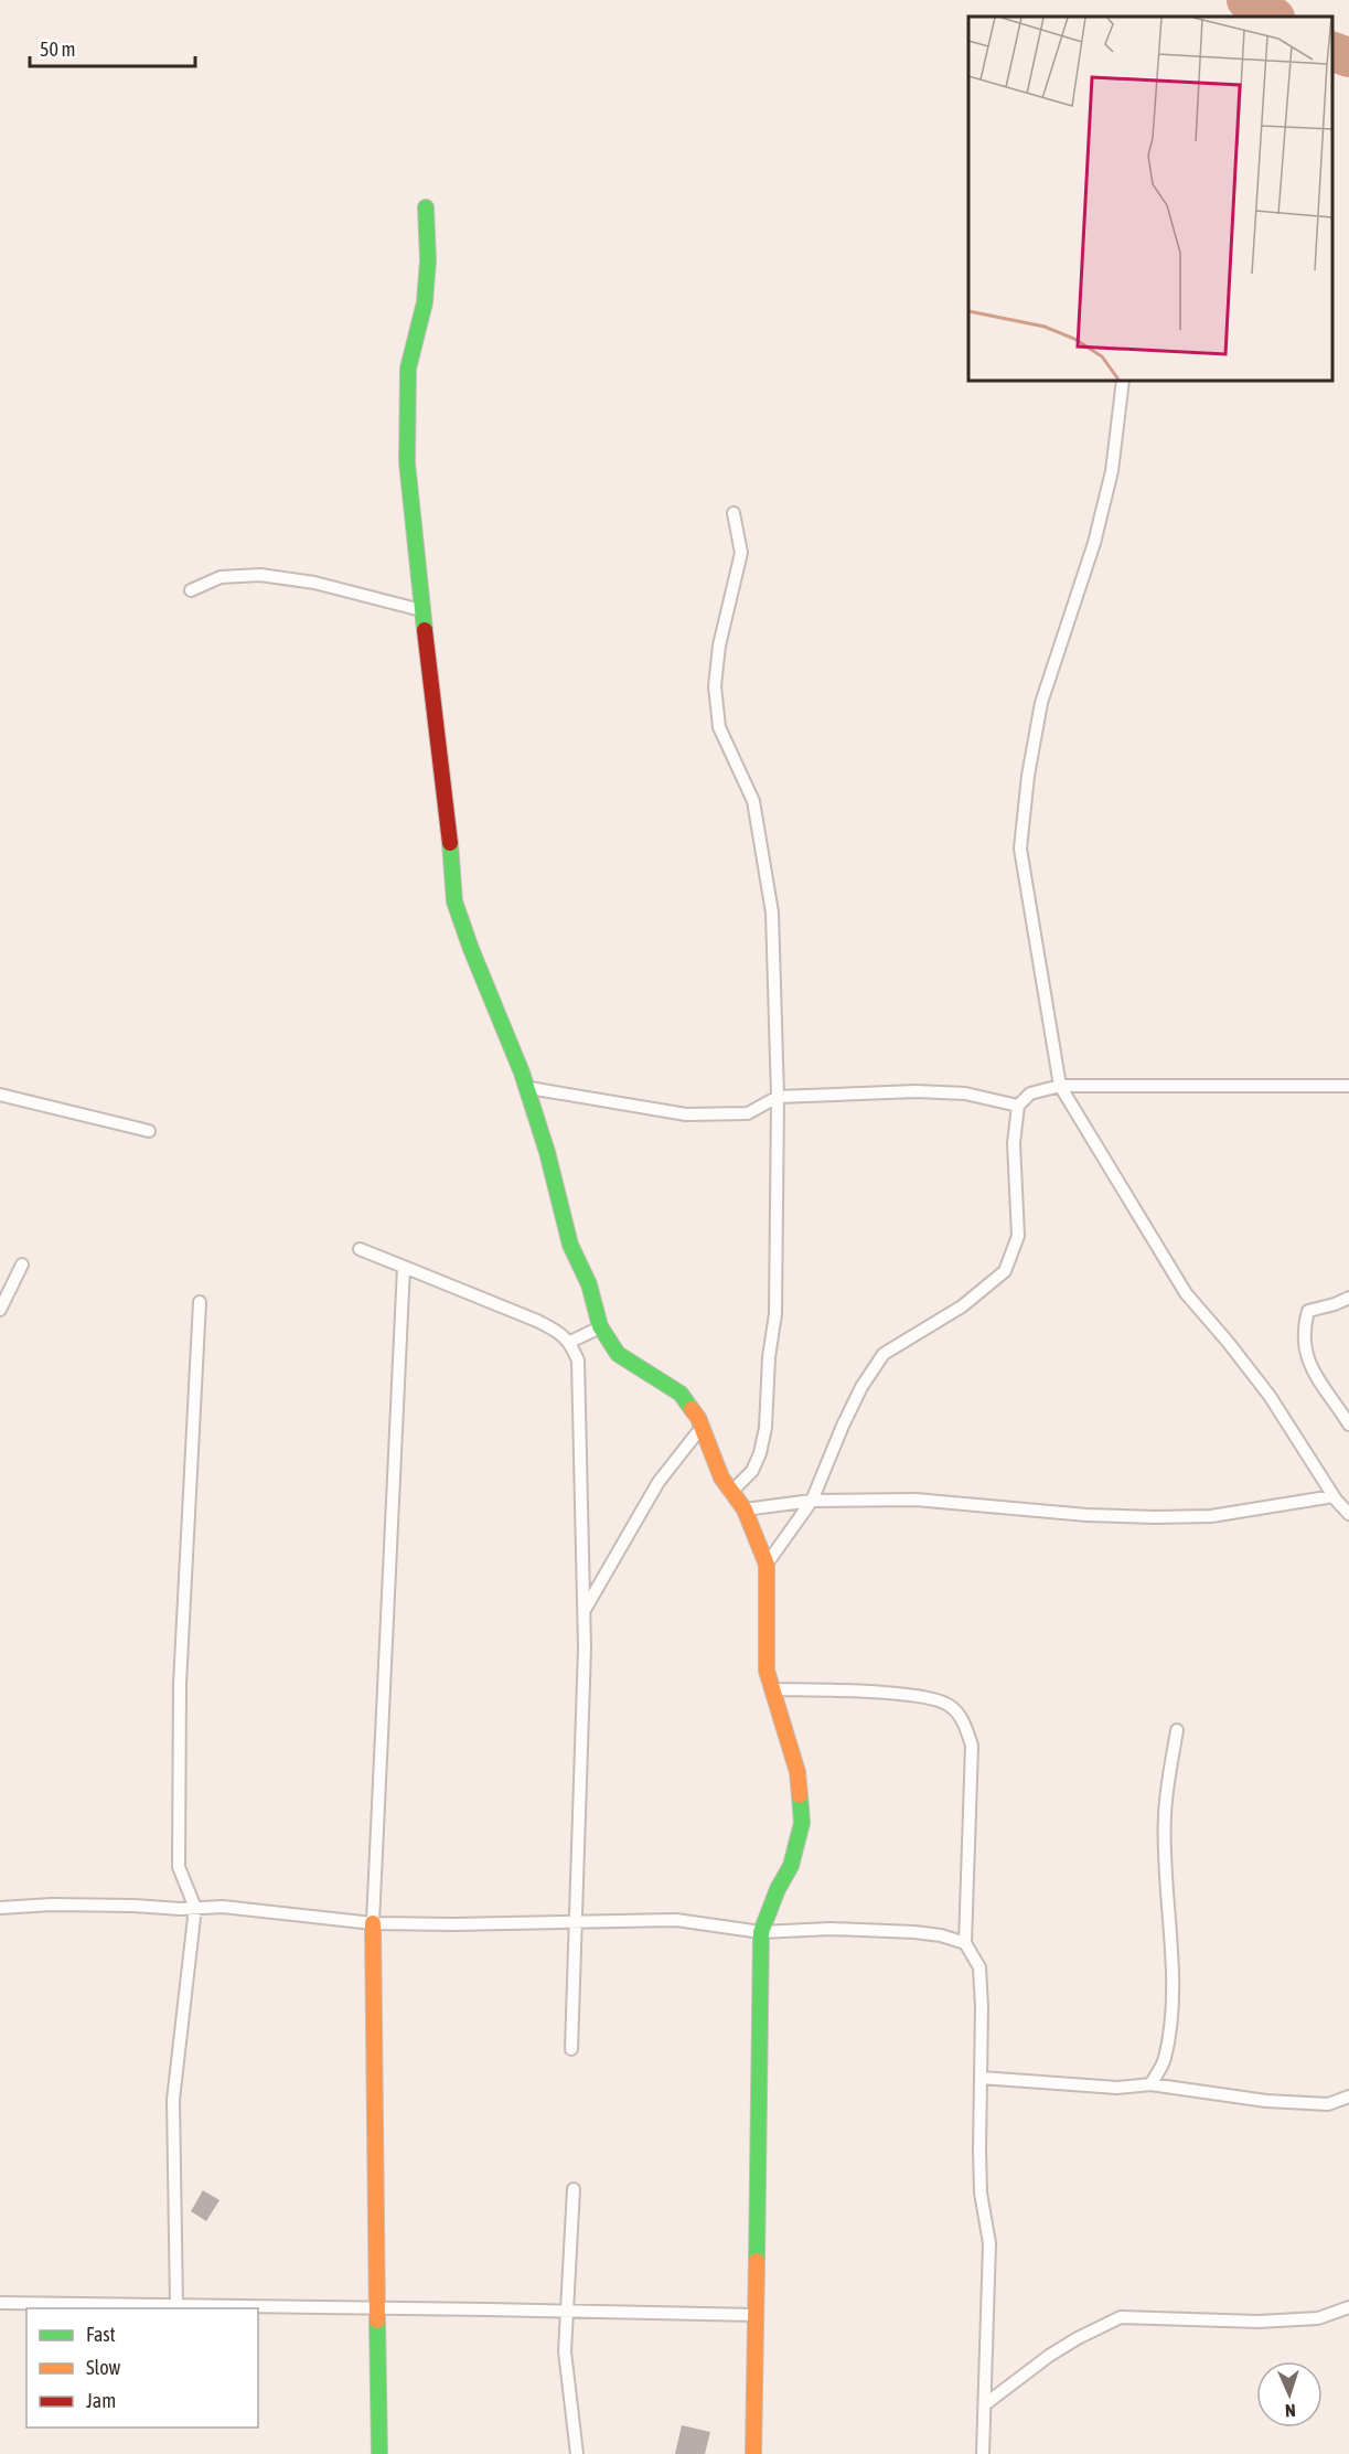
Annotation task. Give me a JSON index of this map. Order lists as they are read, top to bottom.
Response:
{
  "legend": ["Fast", "Slow", "Jam"],
  "scale_bar": "50 m",
  "north": "bottom"
}
